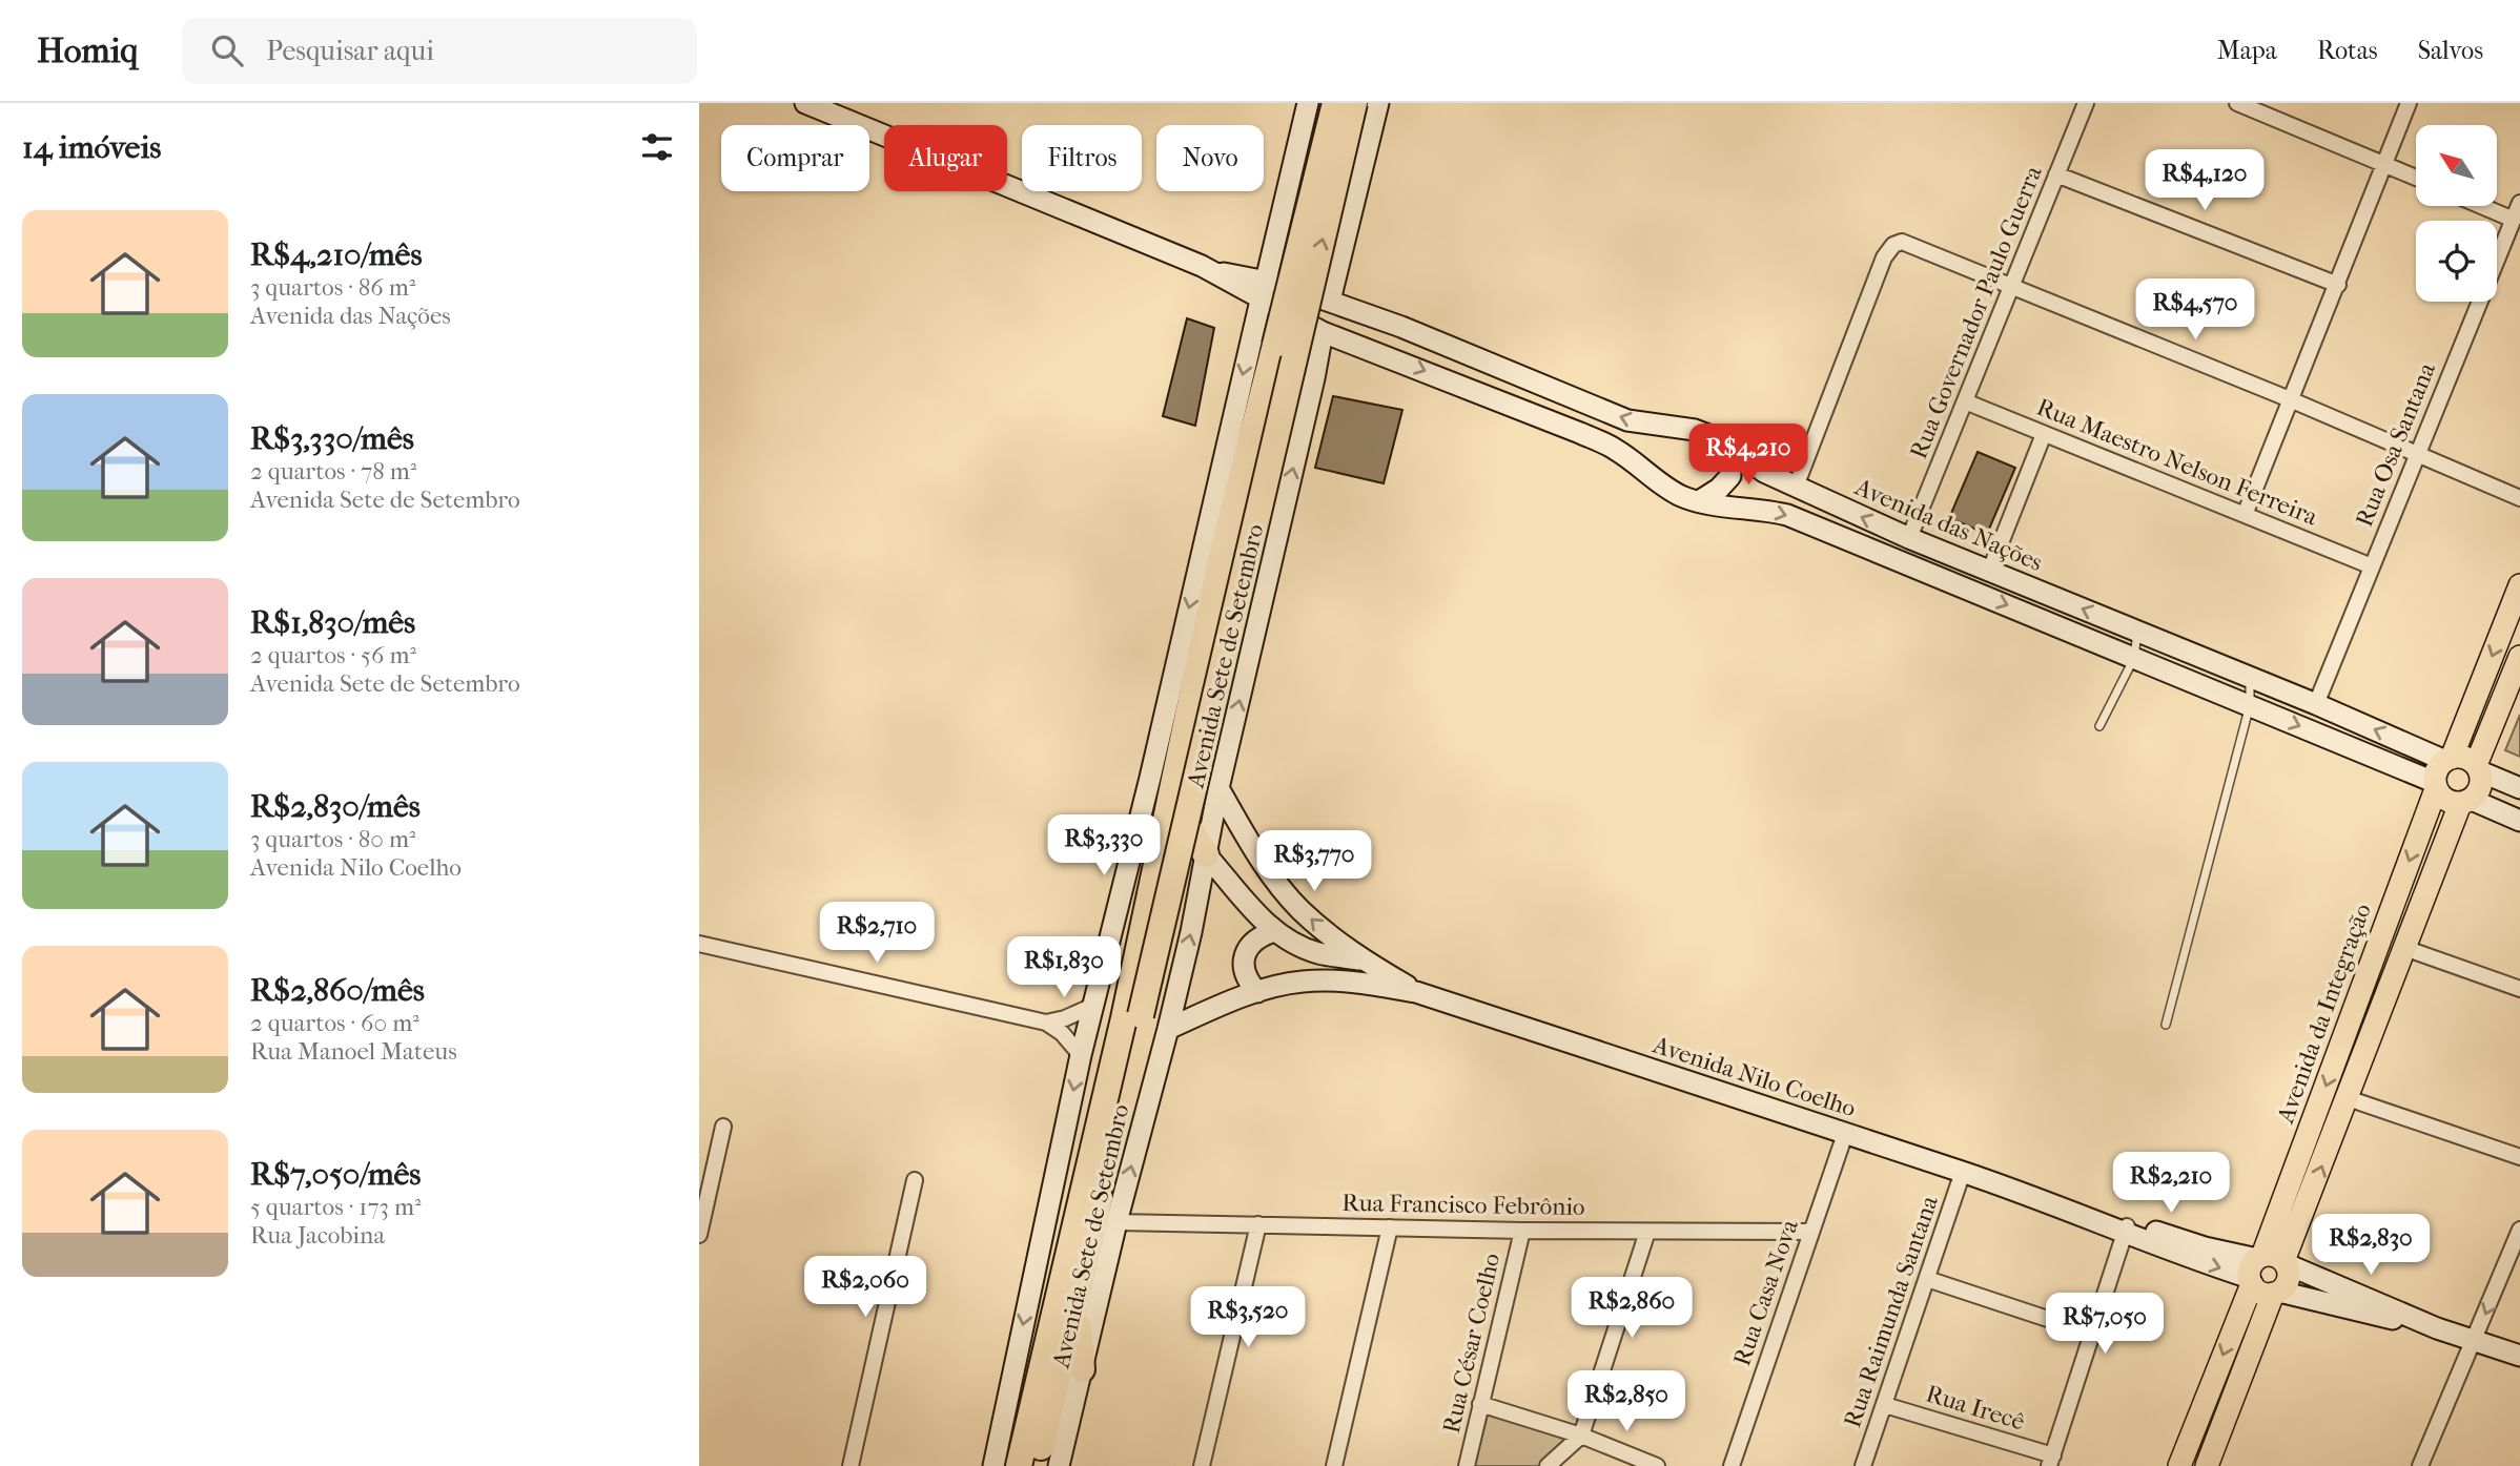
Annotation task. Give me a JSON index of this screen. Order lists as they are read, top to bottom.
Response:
{
  "streets": {
    "highway": ["Avenida Sete de Setembro"],
    "main road": ["Avenida das Nações", "Avenida da Integração", "Avenida Nilo Coelho"],
    "street": [
      "Rua Governador Paulo Guerra",
      "Rua Osa Santana",
      "Rua Maestro Nelson Ferreira",
      "Rua Francisco Febrônio",
      "Rua Casa Nova",
      "Rua Raimunda Santana",
      "Rua César Coelho",
      "Rua Irecê"
    ]
  },
  "crossings": [
    ["Rua Governador Paulo Guerra", "Rua Maestro Nelson Ferreira"],
    ["Rua Governador Paulo Guerra", "Avenida das Nações"],
    ["Rua Osa Santana", "Rua Maestro Nelson Ferreira"],
    ["Rua Osa Santana", "Avenida das Nações"],
    ["Avenida das Nações", "Avenida Sete de Setembro"],
    ["Avenida das Nações", "Avenida da Integração"],
    ["Avenida Sete de Setembro", "Rua Francisco Febrônio"],
    ["Avenida da Integração", "Avenida Nilo Coelho"],
    ["Avenida Nilo Coelho", "Rua Casa Nova"],
    ["Avenida Nilo Coelho", "Rua Raimunda Santana"],
    ["Rua Francisco Febrônio", "Rua Casa Nova"],
    ["Rua Francisco Febrônio", "Rua César Coelho"],
    ["Rua Raimunda Santana", "Rua Irecê"]
  ],
  "north": "top left",
  "page": {
    "header": "Homiq",
    "search": "Pesquisar aqui",
    "nav": ["Mapa", "Rotas", "Salvos"],
    "heading": "14 imóveis",
    "chip": [
      "Comprar",
      "Alugar",
      "Filtros",
      "Novo"
    ],
    "price": [
      "R$4,120",
      "R$4,570",
      "R$4,210",
      "R$3,330",
      "R$3,770",
      "R$2,710",
      "R$1,830",
      "R$2,210",
      "R$2,830",
      "R$2,060",
      "R$2,860",
      "R$3,520",
      "R$7,050",
      "R$2,850"
    ],
    "list": [
      {
        "name": "R$4,210/mês",
        "note": "3 quartos · 86 m² · Avenida das Nações"
      },
      {
        "name": "R$3,330/mês",
        "note": "2 quartos · 78 m² · Avenida Sete de Setembro"
      },
      {
        "name": "R$1,830/mês",
        "note": "2 quartos · 56 m² · Avenida Sete de Setembro"
      },
      {
        "name": "R$2,830/mês",
        "note": "3 quartos · 80 m² · Avenida Nilo Coelho"
      },
      {
        "name": "R$2,860/mês",
        "note": "2 quartos · 60 m² · Rua Manoel Mateus"
      },
      {
        "name": "R$7,050/mês",
        "note": "5 quartos · 173 m² · Rua Jacobina"
      }
    ]
  }
}
